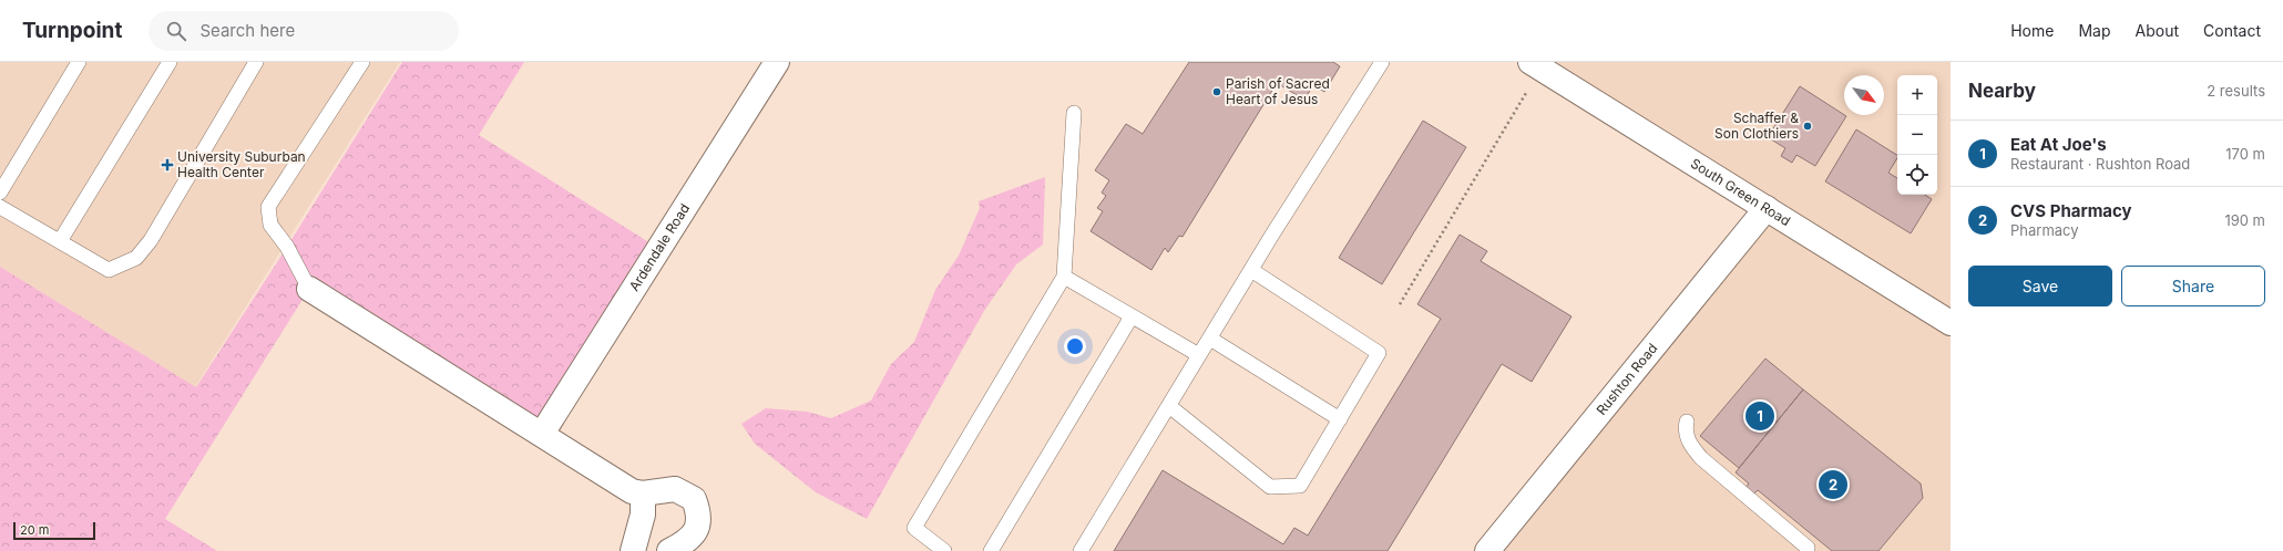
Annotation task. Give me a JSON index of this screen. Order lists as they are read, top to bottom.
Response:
{
  "streets": {
    "street": ["South Green Road", "Ardendale Road", "Rushton Road"]
  },
  "crossings": [
    ["South Green Road", "Rushton Road"]
  ],
  "places": {
    "other": ["Parish of Sacred Heart of Jesus", "Schaffer & Son Clothiers"],
    "health": ["University Suburban Health Center"]
  },
  "scale_bar": "20 m",
  "north": "bottom right",
  "page": {
    "header": "Turnpoint",
    "search": "Search here",
    "nav": [
      "Home",
      "Map",
      "About",
      "Contact"
    ],
    "heading": ["Nearby", "2 results"],
    "map_buttons": ["+", "−"],
    "list": [
      {
        "mark": "1",
        "name": "Eat At Joe's",
        "note": "Restaurant · Rushton Road",
        "value": "170 m"
      },
      {
        "mark": "2",
        "name": "CVS Pharmacy",
        "note": "Pharmacy",
        "value": "190 m"
      }
    ],
    "buttons": ["Save", "Share"],
    "pins": ["1", "2"],
    "scale": "20 m"
  }
}
